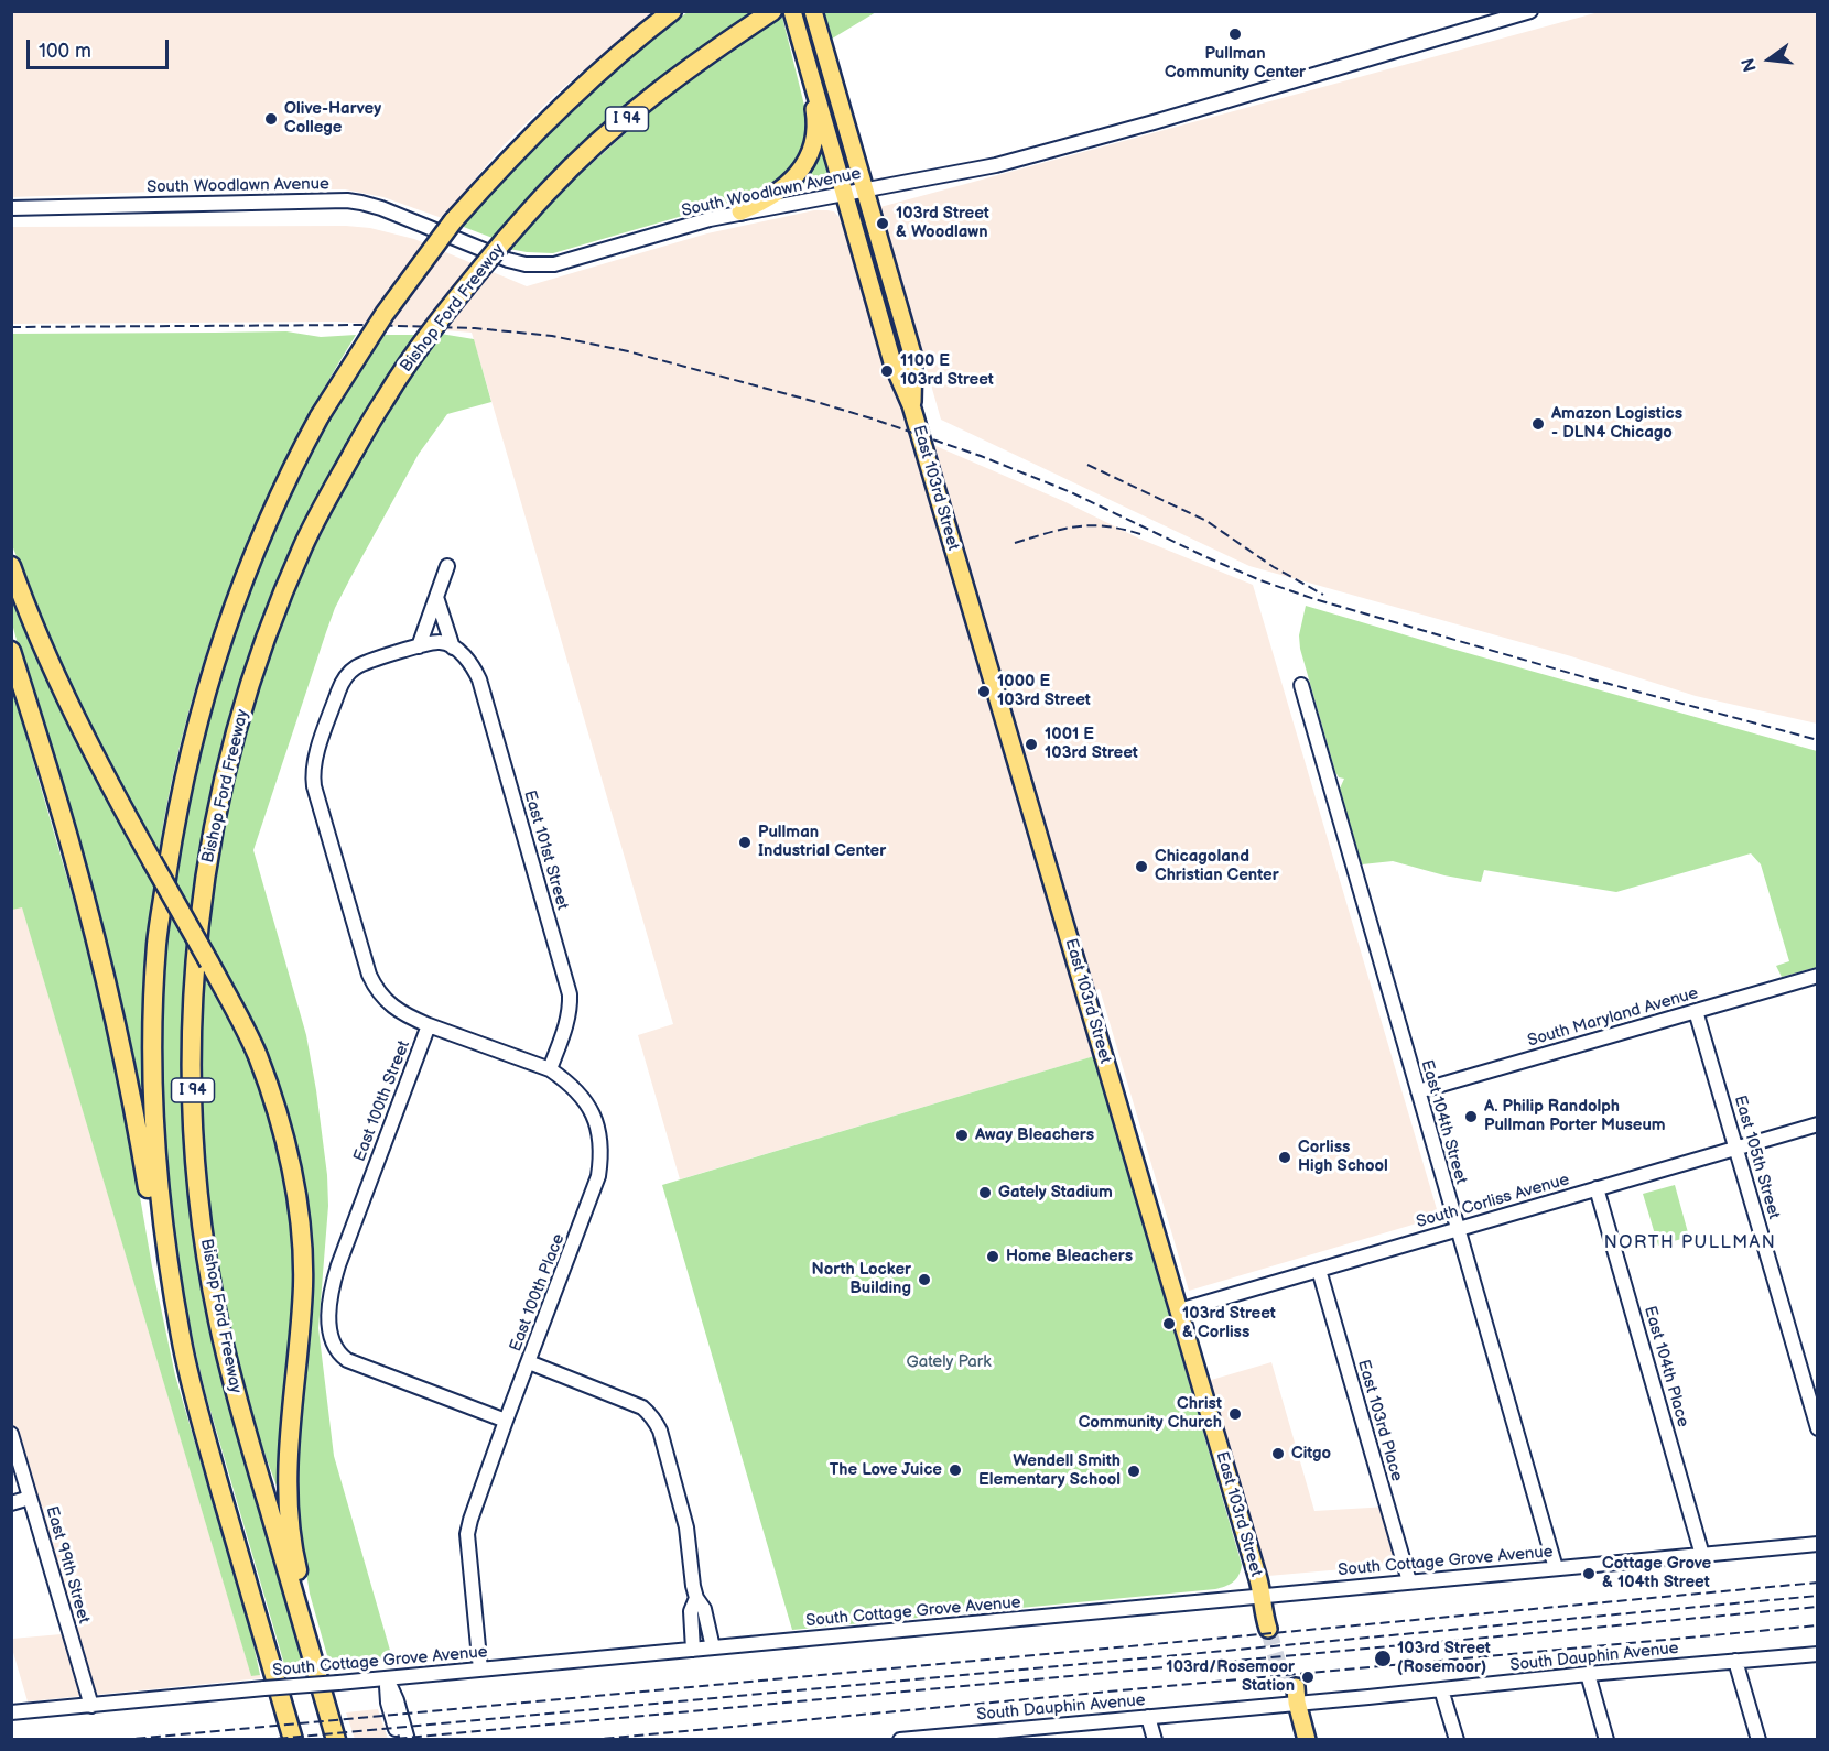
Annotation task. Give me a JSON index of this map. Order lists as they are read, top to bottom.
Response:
{
  "streets": {
    "highway": ["I 94", "Bishop Ford Freeway"],
    "main road": ["East 103rd Street"],
    "street": [
      "South Woodlawn Avenue",
      "East 101st Street",
      "South Maryland Avenue",
      "East 100th Street",
      "East 104th Street",
      "East 105th Street",
      "South Corliss Avenue",
      "East 100th Place",
      "East 104th Place",
      "East 103rd Place",
      "South Cottage Grove Avenue",
      "East 99th Street",
      "South Dauphin Avenue"
    ]
  },
  "crossings": [
    ["South Woodlawn Avenue", "East 103rd Street"],
    ["East 103rd Street", "South Corliss Avenue"],
    ["East 103rd Street", "South Cottage Grove Avenue"],
    ["East 101st Street", "East 100th Place"],
    ["South Maryland Avenue", "East 104th Street"],
    ["South Maryland Avenue", "East 105th Street"],
    ["East 100th Street", "East 100th Place"],
    ["East 104th Street", "South Corliss Avenue"],
    ["East 104th Street", "South Cottage Grove Avenue"],
    ["East 105th Street", "South Corliss Avenue"],
    ["South Corliss Avenue", "East 104th Place"],
    ["South Corliss Avenue", "East 103rd Place"],
    ["East 100th Place", "South Cottage Grove Avenue"],
    ["East 104th Place", "South Cottage Grove Avenue"],
    ["East 103rd Place", "South Cottage Grove Avenue"],
    ["South Cottage Grove Avenue", "East 99th Street"]
  ],
  "districts": ["NORTH PULLMAN"],
  "parks": ["Gately Park"],
  "places": [
    "Pullman Community Center",
    "Olive-Harvey College",
    "103rd Street & Woodlawn",
    "1100 E 103rd Street",
    "Amazon Logistics - DLN4 Chicago",
    "1000 E 103rd Street",
    "1001 E 103rd Street",
    "Pullman Industrial Center",
    "Chicagoland Christian Center",
    "A. Philip Randolph Pullman Porter Museum",
    "Away Bleachers",
    "Corliss High School",
    "Gately Stadium",
    "Home Bleachers",
    "North Locker Building",
    "103rd Street & Corliss",
    "Christ Community Church",
    "Citgo",
    "The Love Juice",
    "Wendell Smith Elementary School",
    "Cottage Grove & 104th Street",
    "103rd Street (Rosemoor)",
    "103rd/Rosemoor Station"
  ],
  "scale_bar": "100 m",
  "north": "left"
}
